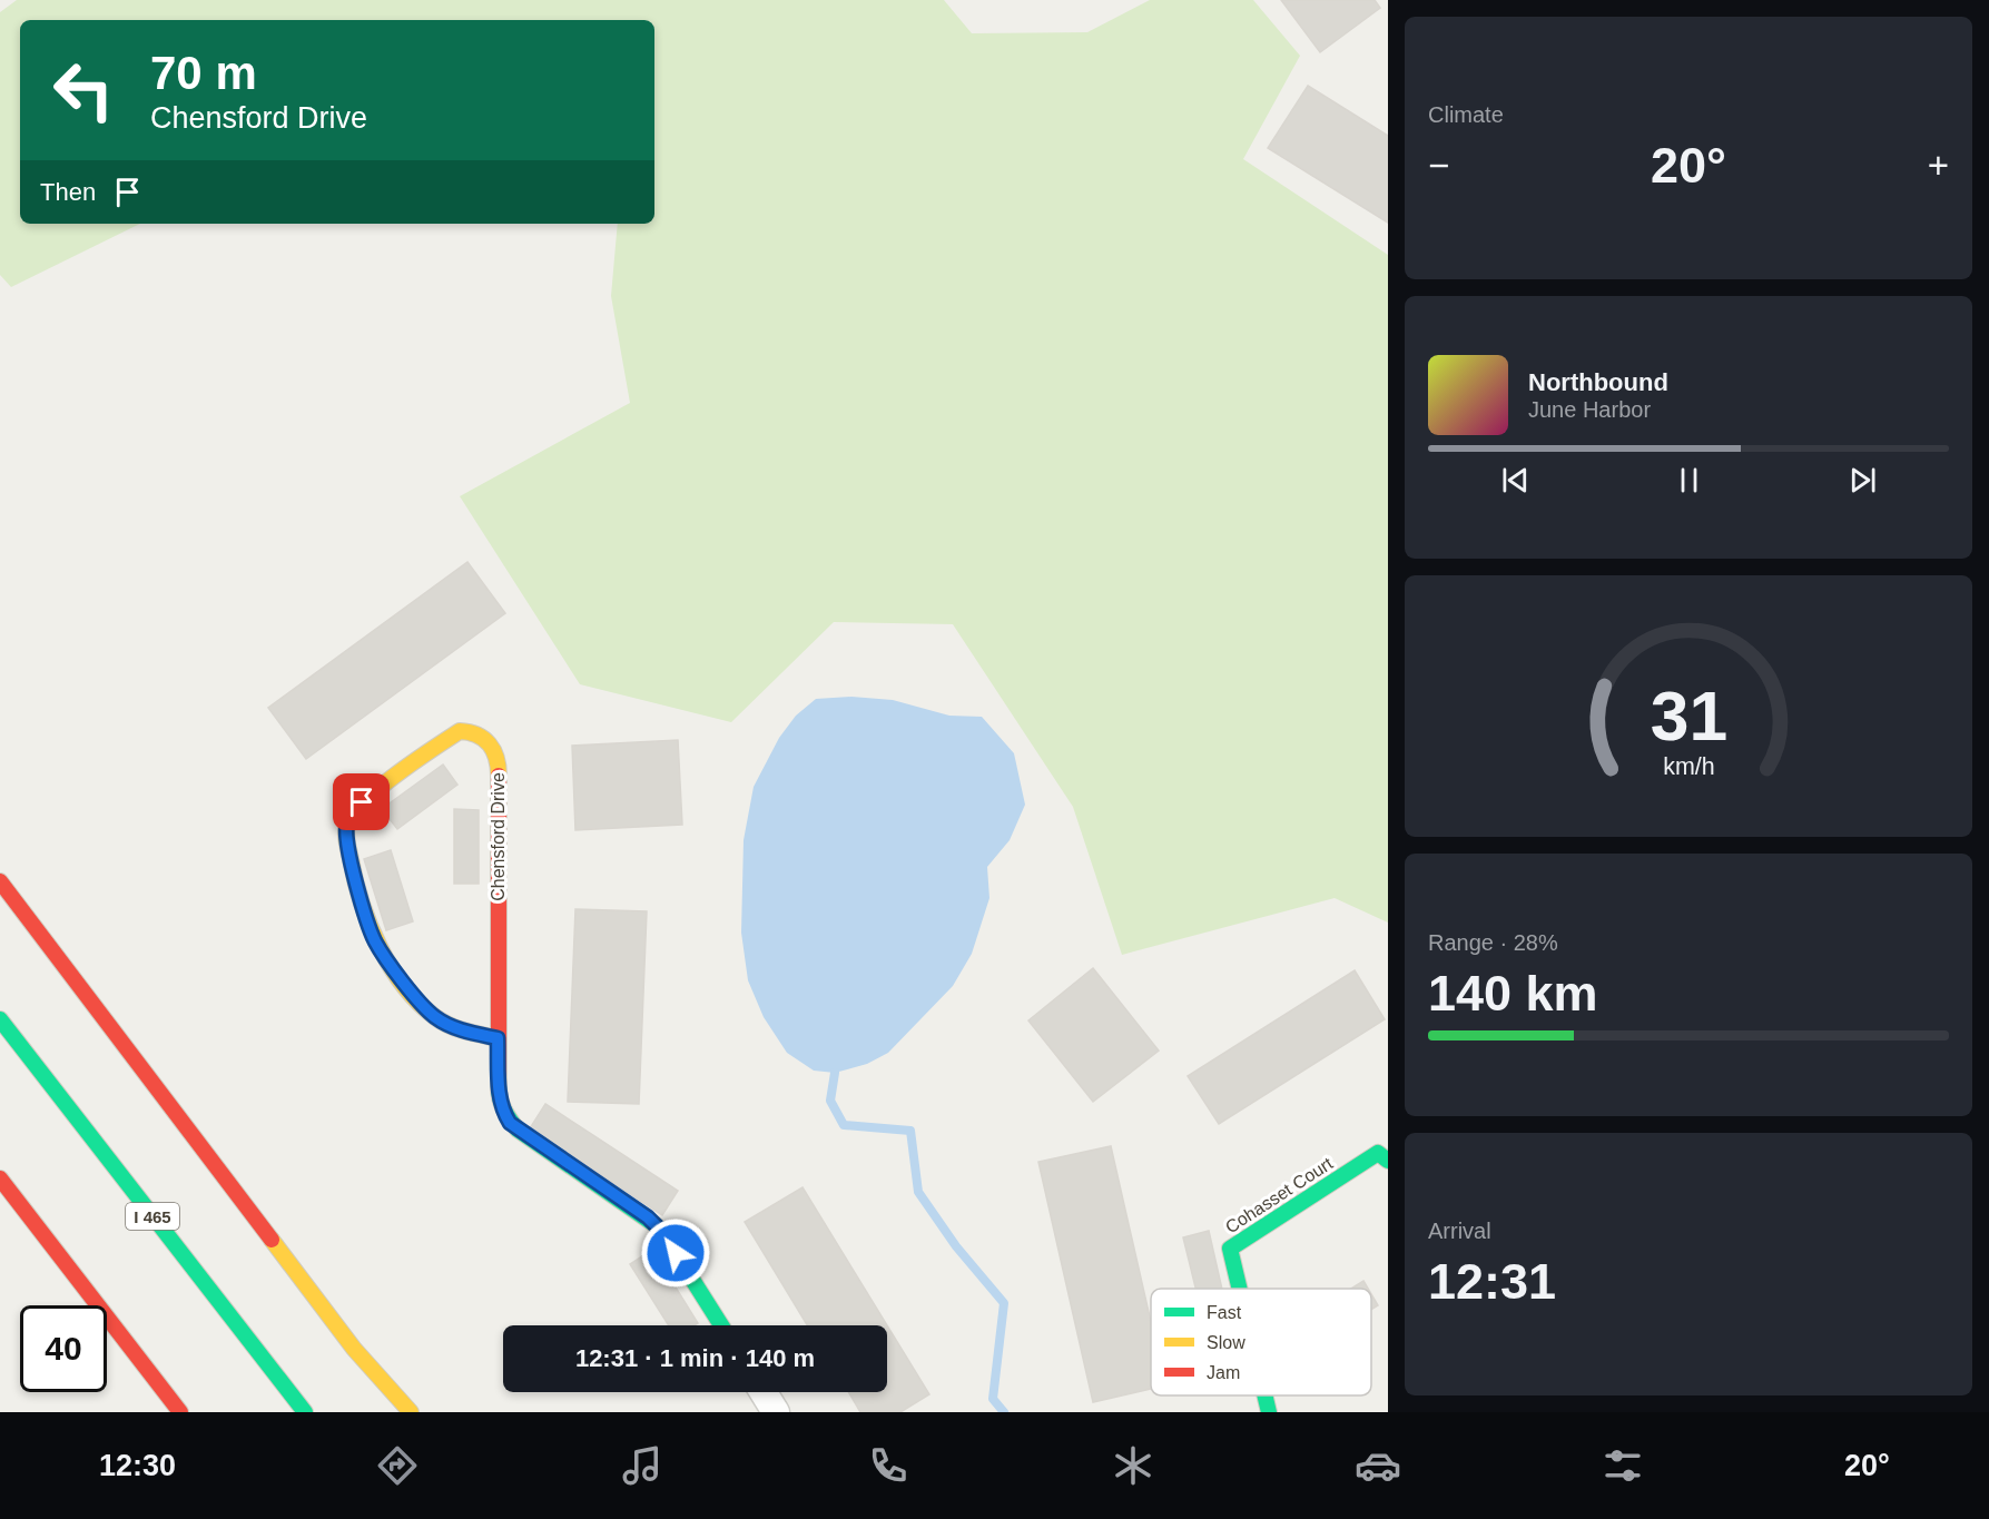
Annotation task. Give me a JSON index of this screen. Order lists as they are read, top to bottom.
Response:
{
  "streets": {
    "main road": ["Chensford Drive", "Cohasset Court", "I 465"]
  },
  "legend": ["Fast", "Slow", "Jam"],
  "page": {
    "tile": [
      "Climate",
      ["Range · 28%", "140 km"],
      ["Arrival", "12:31"]
    ],
    "turn": ["70 m", "Chensford Drive"],
    "heat": ["−", "20°", "+"],
    "then": "Then",
    "song": ["Northbound", "June Harbor"],
    "limit": "40",
    "trip": "12:31 · 1 min · 140 m",
    "tabs": ["12:30", "20°"],
    "gauge": ["31", "km/h"]
  }
}
